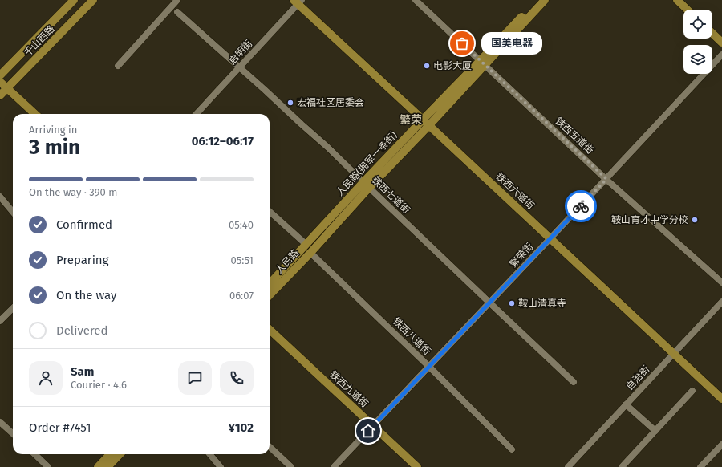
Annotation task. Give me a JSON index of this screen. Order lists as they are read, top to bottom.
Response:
{
  "streets": {
    "main road": [
      "千山西路",
      "人民路(拥军一条街)",
      "铁西六道街",
      "人民路",
      "铁西九道街"
    ],
    "street": [
      "启明街",
      "铁西五道街",
      "铁西七道街",
      "繁荣街",
      "铁西八道街",
      "自治街"
    ]
  },
  "crossings": [
    ["启明街", "铁西六道街"],
    ["启明街", "铁西七道街"],
    ["铁西五道街", "人民路(拥军一条街)"],
    ["铁西五道街", "繁荣街"],
    ["人民路(拥军一条街)", "铁西六道街"],
    ["人民路(拥军一条街)", "铁西七道街"],
    ["人民路(拥军一条街)", "人民路"],
    ["铁西六道街", "繁荣街"],
    ["铁西六道街", "自治街"],
    ["铁西七道街", "繁荣街"],
    ["铁西七道街", "人民路"],
    ["繁荣街", "铁西八道街"],
    ["繁荣街", "铁西九道街"],
    ["人民路", "铁西八道街"]
  ],
  "districts": ["繁荣"],
  "places": [
    "国美电器",
    "电影大厦",
    "宏福社区居委会",
    "鞍山育才中学分校",
    "鞍山清真寺"
  ],
  "page": {
    "bubble": "国美电器",
    "heading": ["3 min", "Arriving in", "06:12–06:17"],
    "panel": [
      "Sam",
      "Courier · 4.6",
      "Order #7451",
      "¥102"
    ],
    "bar": "On the way · 390 m",
    "list": [
      ["Confirmed", "05:40"],
      ["Preparing", "05:51"],
      ["On the way", "06:07"],
      "Delivered"
    ]
  }
}
